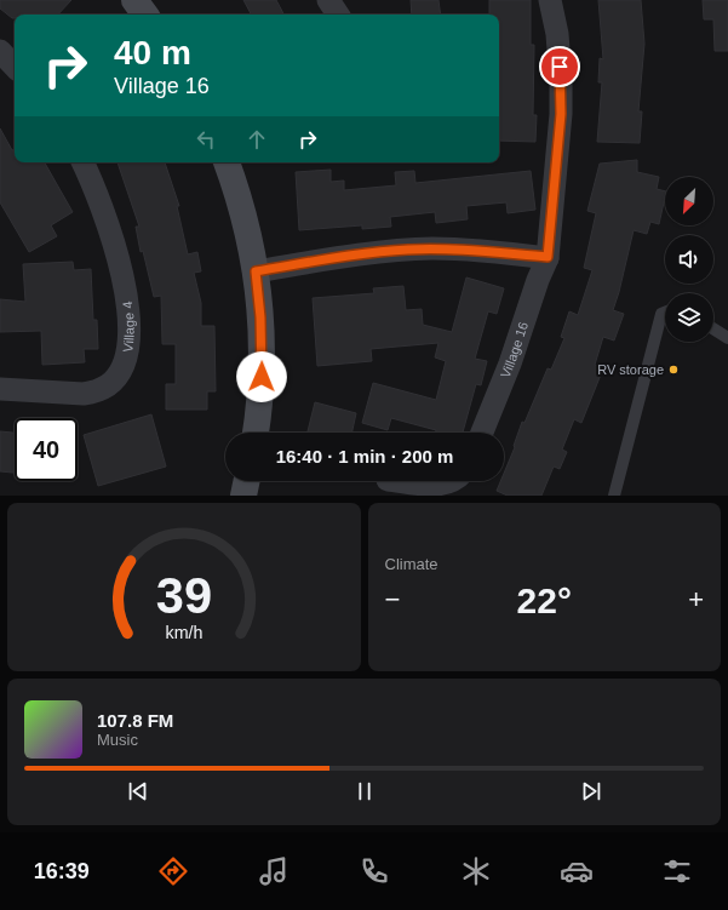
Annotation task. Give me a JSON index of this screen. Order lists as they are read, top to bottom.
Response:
{
  "streets": {
    "street": ["Village 4", "Village 16"]
  },
  "places": ["RV storage"],
  "north": "bottom left",
  "page": {
    "turn": ["40 m", "Village 16"],
    "limit": "40",
    "trip": "16:40 · 1 min · 200 m",
    "tile": "Climate",
    "heat": ["−", "22°", "+"],
    "song": ["107.8 FM", "Music"],
    "tabs": "16:39",
    "gauge": ["39", "km/h"]
  }
}
